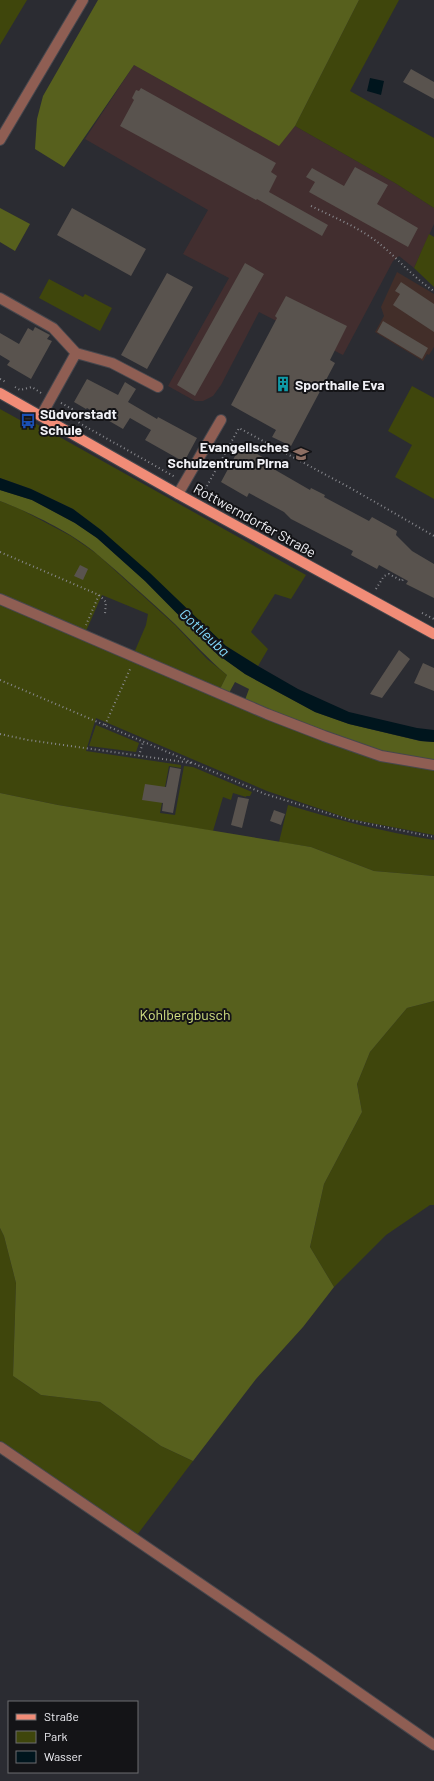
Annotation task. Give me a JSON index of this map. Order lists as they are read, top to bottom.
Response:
{
  "streets": {
    "main road": ["Rottwerndorfer Straße"]
  },
  "water": ["Gottleuba"],
  "parks": ["Kohlbergbusch"],
  "places": {
    "building": ["Sporthalle Eva"],
    "bus stop": ["Südvorstadt Schule"],
    "school or university": ["Evangelisches Schulzentrum Pirna"]
  },
  "legend": ["Straße", "Park", "Wasser"]
}
